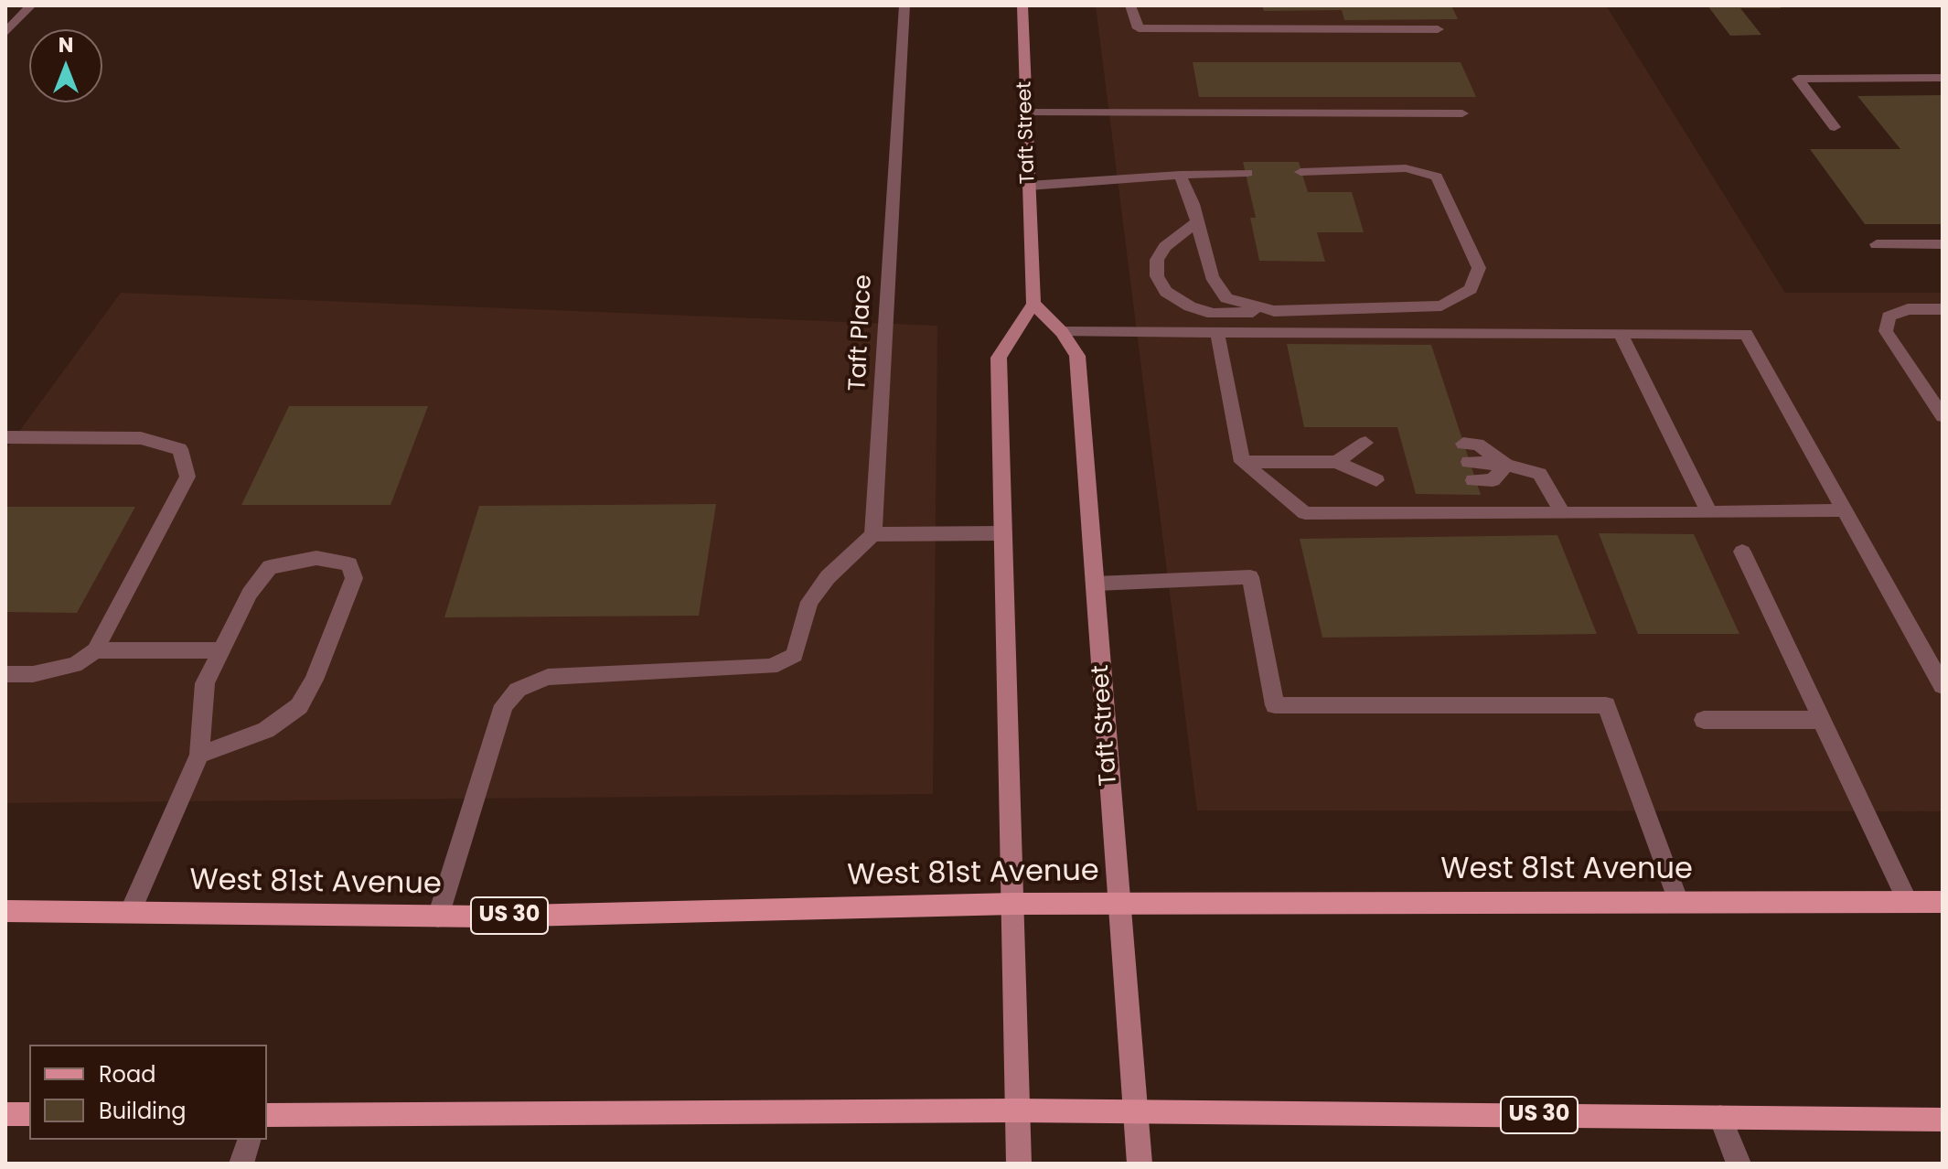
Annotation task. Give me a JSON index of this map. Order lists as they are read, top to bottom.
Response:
{
  "streets": {
    "main road": ["Taft Street", "West 81st Avenue", "US 30"],
    "street": ["Taft Place"]
  },
  "crossings": [
    ["Taft Street", "West 81st Avenue"],
    ["Taft Street", "US 30"]
  ],
  "legend": ["Road", "Building"],
  "north": "top"
}
